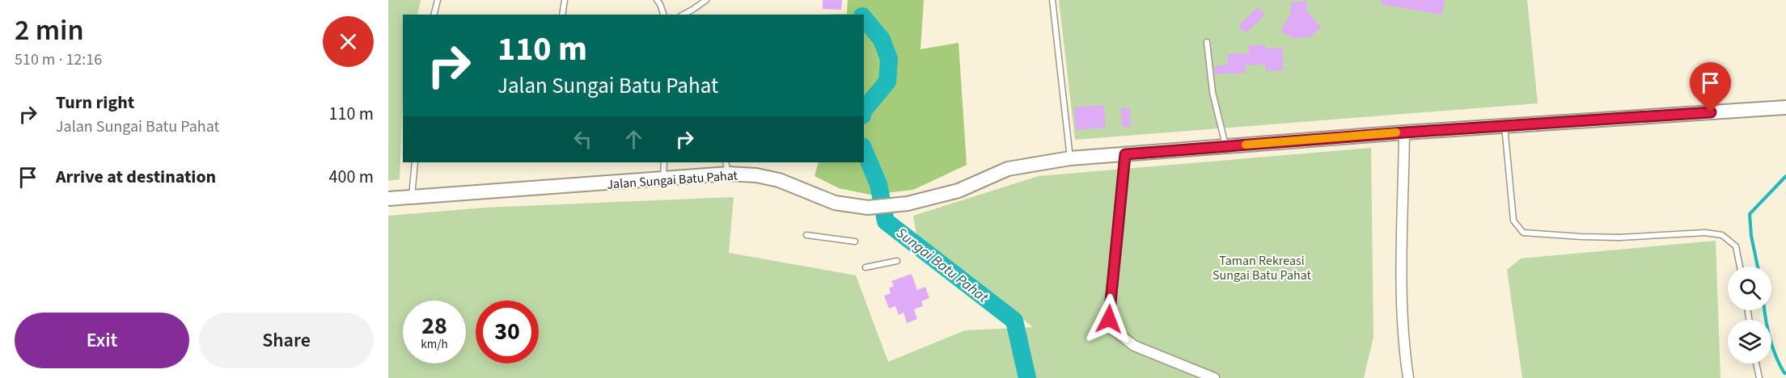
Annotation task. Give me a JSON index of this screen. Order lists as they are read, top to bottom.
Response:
{
  "streets": {
    "street": ["Jalan Sungai Batu Pahat"]
  },
  "water": ["Sungai Batu Pahat"],
  "parks": ["Taman Rekreasi Sungai Batu Pahat"],
  "page": {
    "heading": ["2 min", "510 m · 12:16"],
    "turn": ["110 m", "Jalan Sungai Batu Pahat"],
    "list": [
      {
        "name": "Turn right",
        "note": "Jalan Sungai Batu Pahat",
        "value": "110 m"
      },
      {
        "name": "Arrive at destination",
        "value": "400 m"
      }
    ],
    "speed": "28 km/h",
    "limit": "30",
    "buttons": ["Exit", "Share"]
  }
}
